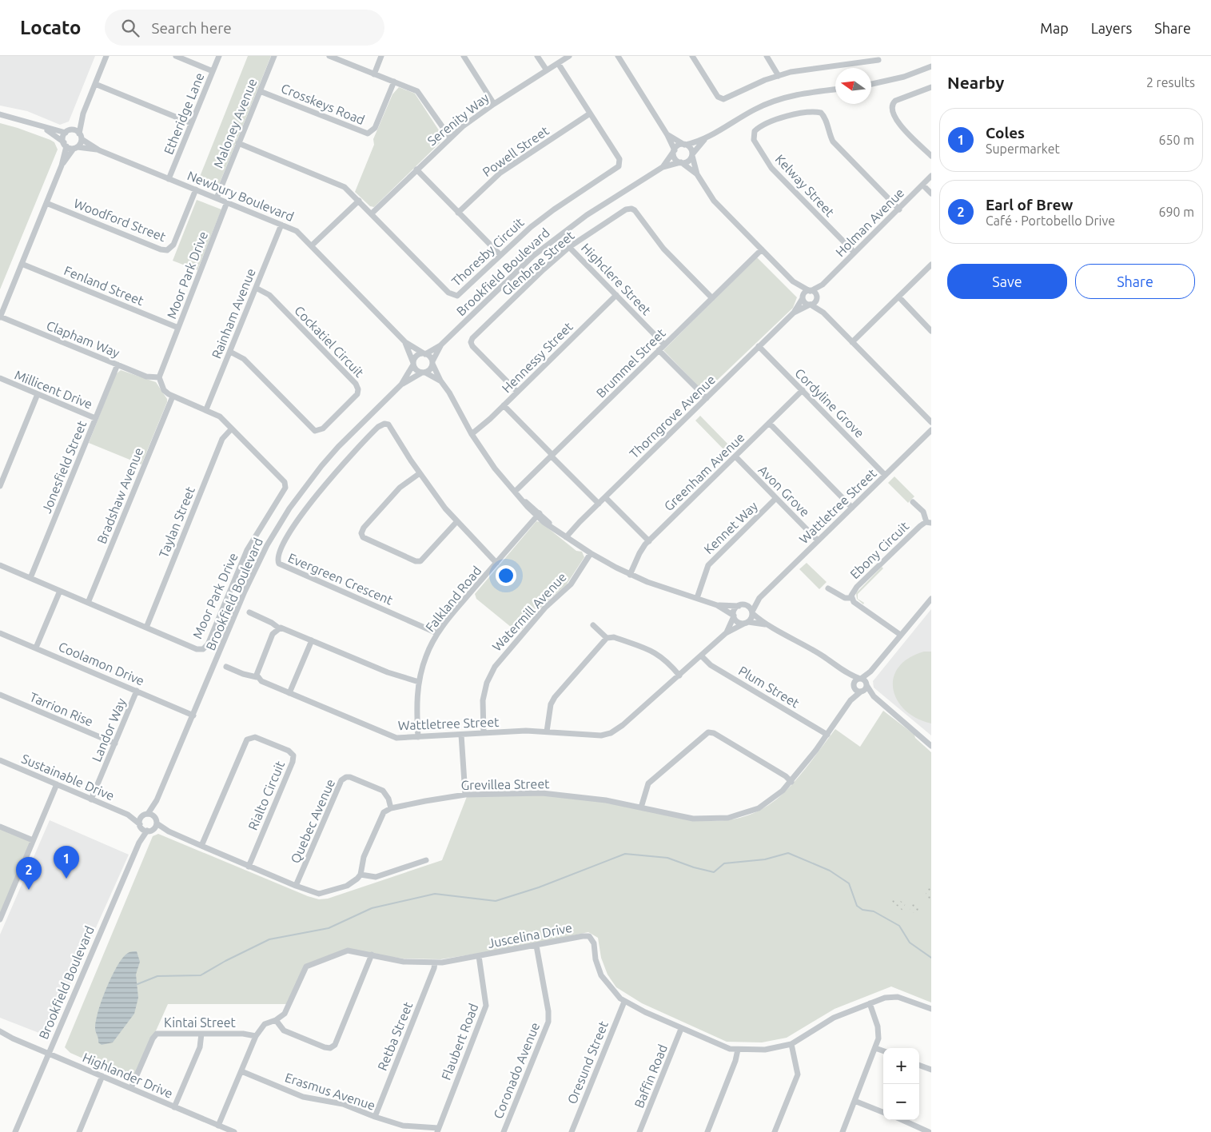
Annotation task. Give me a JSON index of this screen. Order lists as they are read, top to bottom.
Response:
{
  "streets": {
    "street": [
      "Crosskeys Road",
      "Etheridge Lane",
      "Serenity Way",
      "Maloney Avenue",
      "Powell Street",
      "Kelway Street",
      "Newbury Boulevard",
      "Woodford Street",
      "Holman Avenue",
      "Thoresby Circuit",
      "Glenbrae Street",
      "Brookfield Boulevard",
      "Moor Park Drive",
      "Highclere Street",
      "Fenland Street",
      "Rainham Avenue",
      "Clapham Way",
      "Cockatiel Circuit",
      "Hennessy Street",
      "Brummel Street",
      "Millicent Drive",
      "Cordyline Grove",
      "Thorngrove Avenue",
      "Jonesfield Street",
      "Greenham Avenue",
      "Avon Grove",
      "Bradshaw Avenue",
      "Wattletree Street",
      "Taylan Street",
      "Kennet Way",
      "Ebony Circuit",
      "Evergreen Crescent",
      "Falkland Road",
      "Watermill Avenue",
      "Coolamon Drive",
      "Plum Street",
      "Tarrion Rise",
      "Landor Way",
      "Sustainable Drive",
      "Grevillea Street",
      "Rialto Circuit",
      "Quebec Avenue",
      "Juscelina Drive",
      "Kintai Street",
      "Retba Street",
      "Flaubert Road",
      "Oresund Street",
      "Coronado Avenue",
      "Highlander Drive",
      "Baffin Road",
      "Erasmus Avenue"
    ]
  },
  "crossings": [
    ["Crosskeys Road", "Maloney Avenue"],
    ["Etheridge Lane", "Newbury Boulevard"],
    ["Serenity Way", "Thoresby Circuit"],
    ["Maloney Avenue", "Newbury Boulevard"],
    ["Maloney Avenue", "Thoresby Circuit"],
    ["Powell Street", "Thoresby Circuit"],
    ["Kelway Street", "Holman Avenue"],
    ["Newbury Boulevard", "Woodford Street"],
    ["Newbury Boulevard", "Brookfield Boulevard"],
    ["Newbury Boulevard", "Moor Park Drive"],
    ["Newbury Boulevard", "Rainham Avenue"],
    ["Holman Avenue", "Thorngrove Avenue"],
    ["Glenbrae Street", "Highclere Street"],
    ["Glenbrae Street", "Hennessy Street"],
    ["Glenbrae Street", "Brummel Street"],
    ["Brookfield Boulevard", "Coolamon Drive"],
    ["Brookfield Boulevard", "Sustainable Drive"],
    ["Brookfield Boulevard", "Highlander Drive"],
    ["Moor Park Drive", "Fenland Street"],
    ["Moor Park Drive", "Rainham Avenue"],
    ["Moor Park Drive", "Clapham Way"],
    ["Moor Park Drive", "Jonesfield Street"],
    ["Moor Park Drive", "Bradshaw Avenue"],
    ["Moor Park Drive", "Taylan Street"],
    ["Highclere Street", "Hennessy Street"],
    ["Highclere Street", "Brummel Street"],
    ["Rainham Avenue", "Cockatiel Circuit"],
    ["Clapham Way", "Jonesfield Street"],
    ["Millicent Drive", "Jonesfield Street"],
    ["Cordyline Grove", "Thorngrove Avenue"],
    ["Cordyline Grove", "Greenham Avenue"],
    ["Cordyline Grove", "Wattletree Street"],
    ["Greenham Avenue", "Avon Grove"],
    ["Avon Grove", "Wattletree Street"],
    ["Avon Grove", "Kennet Way"],
    ["Wattletree Street", "Falkland Road"],
    ["Wattletree Street", "Watermill Avenue"],
    ["Wattletree Street", "Plum Street"],
    ["Evergreen Crescent", "Falkland Road"],
    ["Coolamon Drive", "Landor Way"],
    ["Plum Street", "Grevillea Street"],
    ["Tarrion Rise", "Landor Way"],
    ["Landor Way", "Sustainable Drive"],
    ["Grevillea Street", "Quebec Avenue"],
    ["Juscelina Drive", "Kintai Street"],
    ["Juscelina Drive", "Retba Street"],
    ["Juscelina Drive", "Flaubert Road"],
    ["Juscelina Drive", "Oresund Street"],
    ["Juscelina Drive", "Coronado Avenue"],
    ["Juscelina Drive", "Highlander Drive"],
    ["Juscelina Drive", "Baffin Road"],
    ["Juscelina Drive", "Erasmus Avenue"],
    ["Kintai Street", "Highlander Drive"],
    ["Retba Street", "Erasmus Avenue"],
    ["Flaubert Road", "Erasmus Avenue"]
  ],
  "north": "left",
  "page": {
    "header": "Locato",
    "search": "Search here",
    "nav": ["Map", "Layers", "Share"],
    "heading": ["Nearby", "2 results"],
    "list": [
      {
        "mark": "1",
        "name": "Coles",
        "note": "Supermarket",
        "value": "650 m"
      },
      {
        "mark": "2",
        "name": "Earl of Brew",
        "note": "Café · Portobello Drive",
        "value": "690 m"
      }
    ],
    "buttons": ["Save", "Share"],
    "pins": ["1", "2"],
    "map_buttons": ["+", "−"]
  }
}
